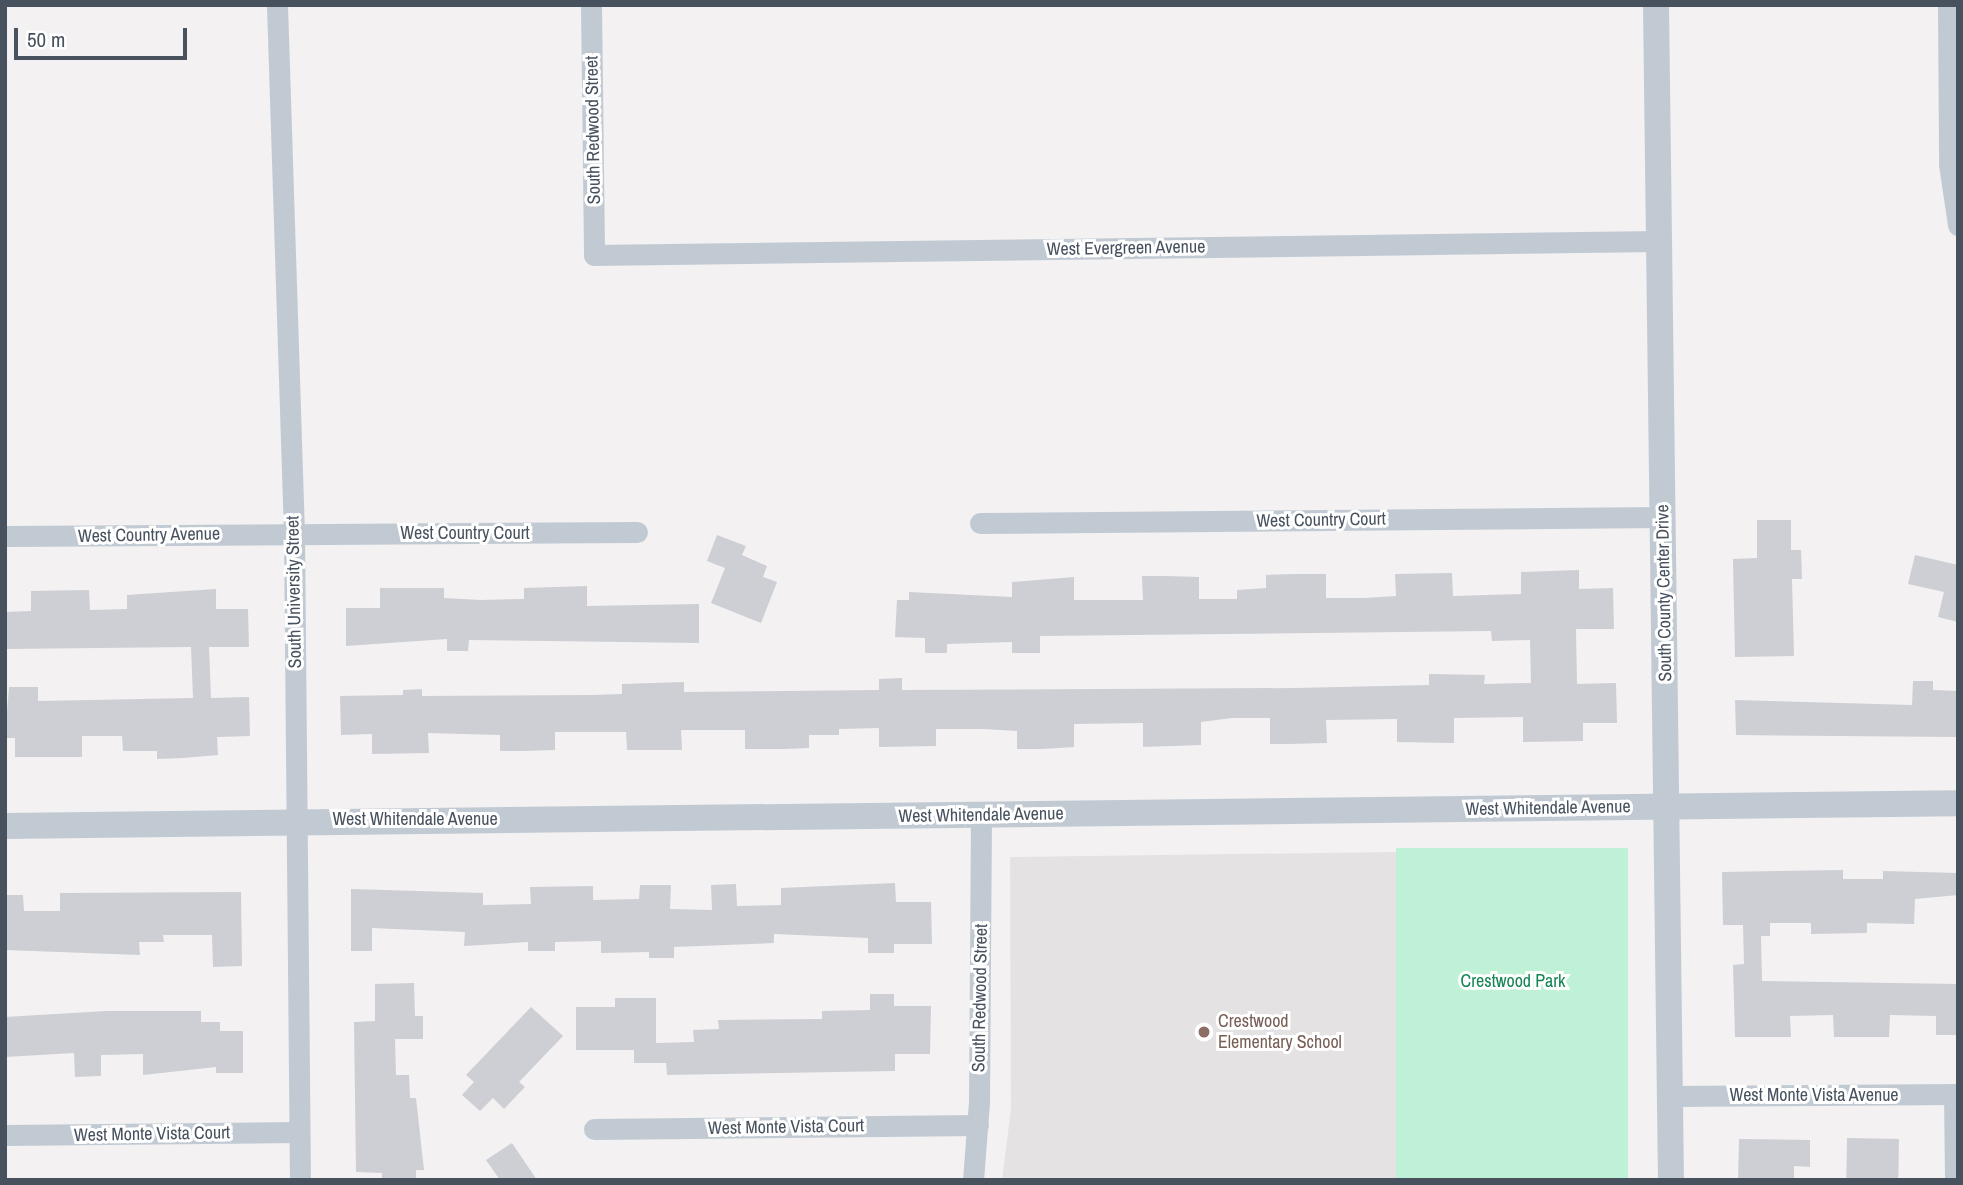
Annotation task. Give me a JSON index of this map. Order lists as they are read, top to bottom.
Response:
{
  "streets": {
    "street": [
      "South Redwood Street",
      "West Evergreen Avenue",
      "West Country Court",
      "West Country Avenue",
      "South University Street",
      "South County Center Drive",
      "West Whitendale Avenue",
      "West Monte Vista Avenue",
      "West Monte Vista Court"
    ]
  },
  "crossings": [
    ["South Redwood Street", "West Evergreen Avenue"],
    ["South Redwood Street", "West Whitendale Avenue"],
    ["South Redwood Street", "West Monte Vista Court"],
    ["West Evergreen Avenue", "South County Center Drive"],
    ["West Country Court", "West Country Avenue"],
    ["West Country Court", "South University Street"],
    ["West Country Court", "South County Center Drive"],
    ["West Country Avenue", "South University Street"],
    ["South University Street", "West Whitendale Avenue"],
    ["South University Street", "West Monte Vista Court"],
    ["South County Center Drive", "West Whitendale Avenue"],
    ["South County Center Drive", "West Monte Vista Avenue"]
  ],
  "parks": ["Crestwood Park"],
  "places": ["Crestwood Elementary School"],
  "scale_bar": "50 m"
}
